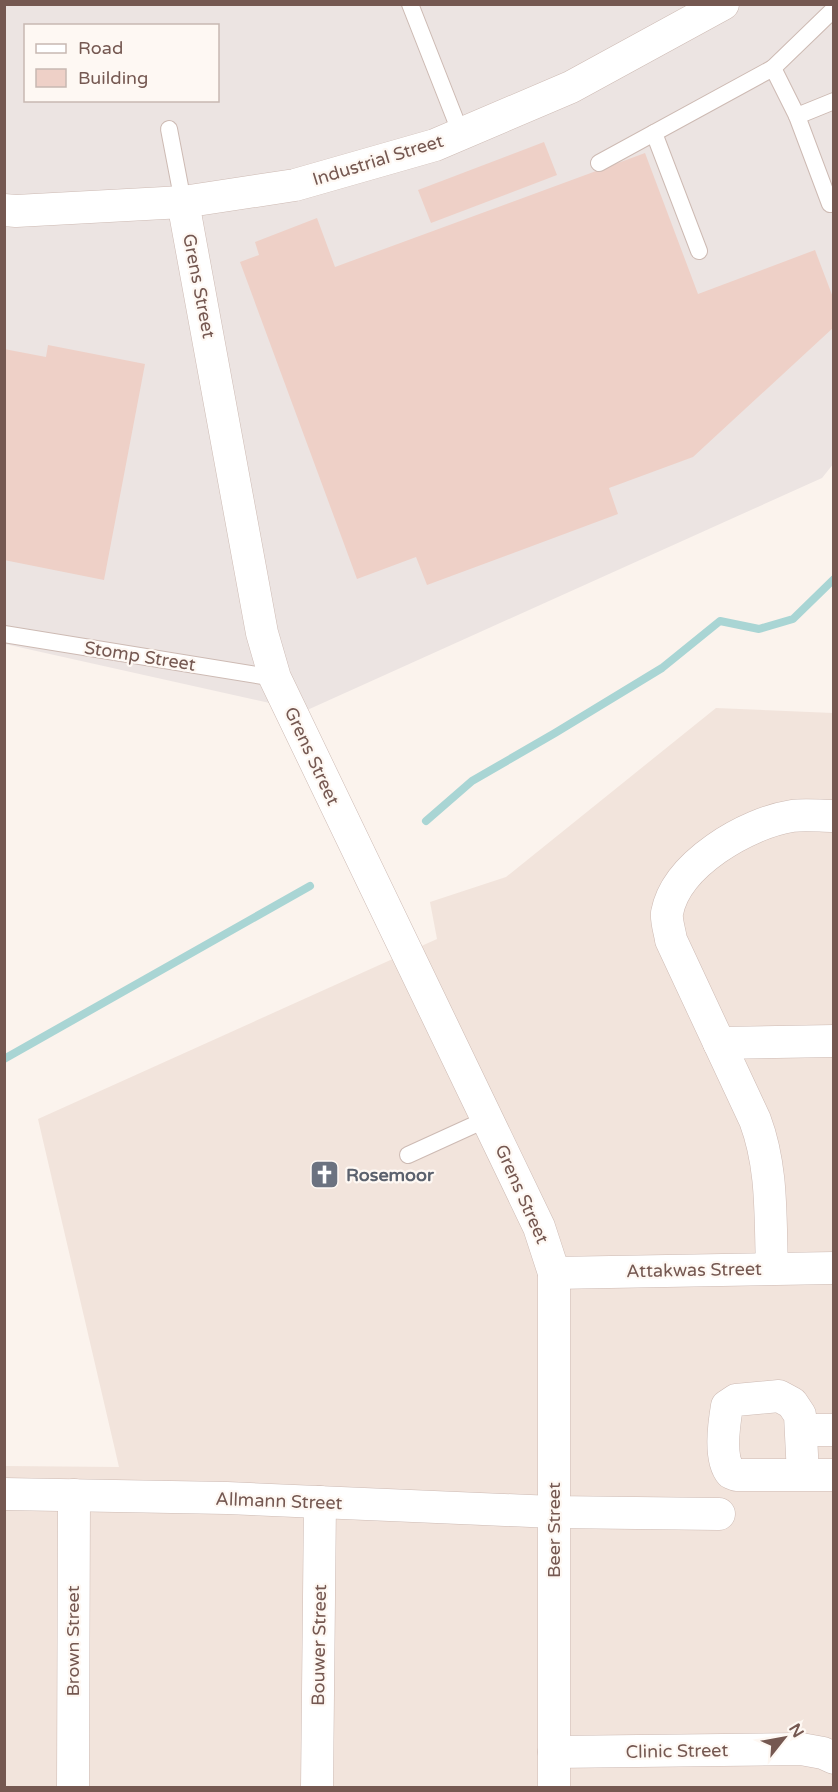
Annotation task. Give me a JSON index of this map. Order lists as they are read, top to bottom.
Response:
{
  "streets": {
    "street": [
      "Industrial Street",
      "Grens Street",
      "Attakwas Street",
      "Allmann Street",
      "Beer Street",
      "Brown Street",
      "Bouwer Street",
      "Clinic Street"
    ],
    "lane": ["Stomp Street"]
  },
  "crossings": [
    ["Industrial Street", "Grens Street"],
    ["Grens Street", "Stomp Street"],
    ["Grens Street", "Attakwas Street"],
    ["Grens Street", "Beer Street"],
    ["Attakwas Street", "Beer Street"],
    ["Allmann Street", "Beer Street"],
    ["Allmann Street", "Brown Street"],
    ["Allmann Street", "Bouwer Street"],
    ["Beer Street", "Clinic Street"]
  ],
  "places": {
    "church": ["Rosemoor"]
  },
  "legend": ["Road", "Building"],
  "north": "top right"
}
